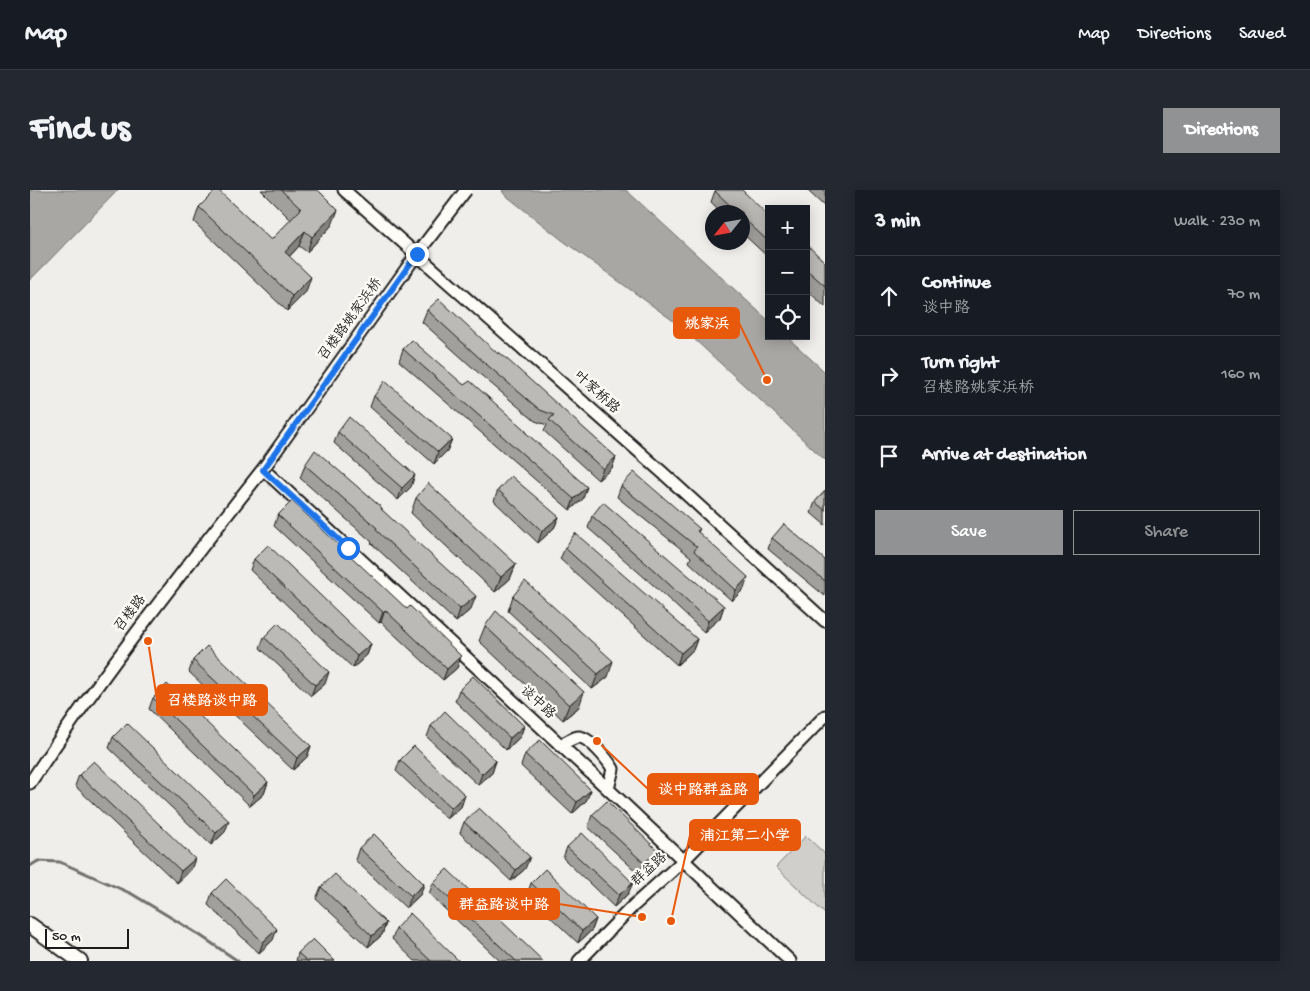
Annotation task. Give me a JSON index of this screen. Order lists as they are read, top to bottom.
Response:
{
  "streets": {
    "street": [
      "召楼路姚家浜桥",
      "叶家桥路",
      "召楼路",
      "谈中路",
      "群益路"
    ]
  },
  "crossings": [
    ["召楼路姚家浜桥", "召楼路"],
    ["召楼路姚家浜桥", "谈中路"],
    ["召楼路", "谈中路"],
    ["谈中路", "群益路"]
  ],
  "places": [
    "姚家浜",
    "召楼路谈中路",
    "谈中路群益路",
    "群益路谈中路",
    "浦江第二小学"
  ],
  "scale_bar": "50 m",
  "north": "bottom left",
  "page": {
    "header": "Map",
    "nav": ["Map", "Directions", "Saved"],
    "buttons": [
      "Directions",
      ["Save", "Share"]
    ],
    "title": "Find us",
    "heading": ["3 min", "Walk · 230 m"],
    "map_buttons": ["+", "−"],
    "list": [
      ["Continue", "谈中路", "70 m"],
      ["Turn right", "召楼路姚家浜桥", "160 m"],
      "Arrive at destination"
    ],
    "scale": "50 m"
  }
}
